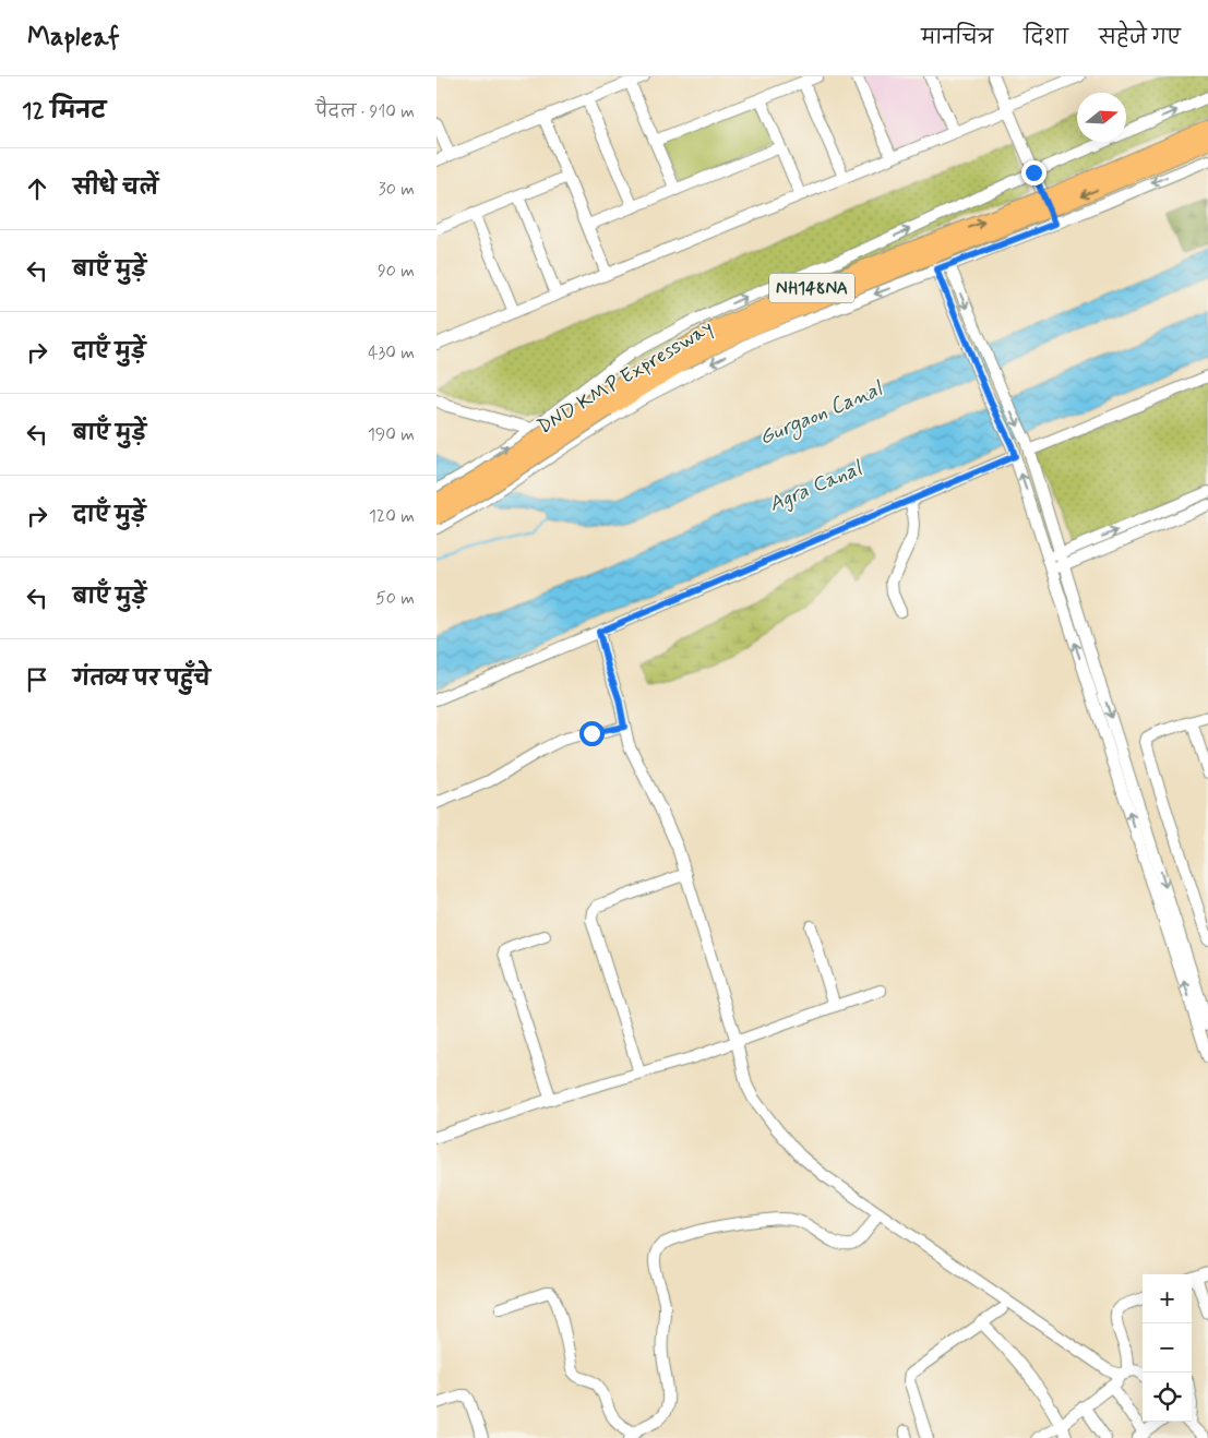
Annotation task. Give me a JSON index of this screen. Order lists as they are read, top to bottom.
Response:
{
  "streets": {
    "highway": ["NH148NA", "DND KMP Expressway"]
  },
  "water": ["Gurgaon Canal", "Agra Canal"],
  "north": "right",
  "page": {
    "header": "Mapleaf",
    "nav": ["मानचित्र", "दिशा", "सहेजे गए"],
    "heading": ["12 मिनट", "पैदल · 910 m"],
    "list": [
      ["सीधे चलें", "30 m"],
      ["बाएँ मुड़ें", "90 m"],
      ["दाएँ मुड़ें", "430 m"],
      ["बाएँ मुड़ें", "190 m"],
      ["दाएँ मुड़ें", "120 m"],
      ["बाएँ मुड़ें", "50 m"],
      "गंतव्य पर पहुँचे"
    ],
    "map_buttons": ["+", "−"]
  }
}
